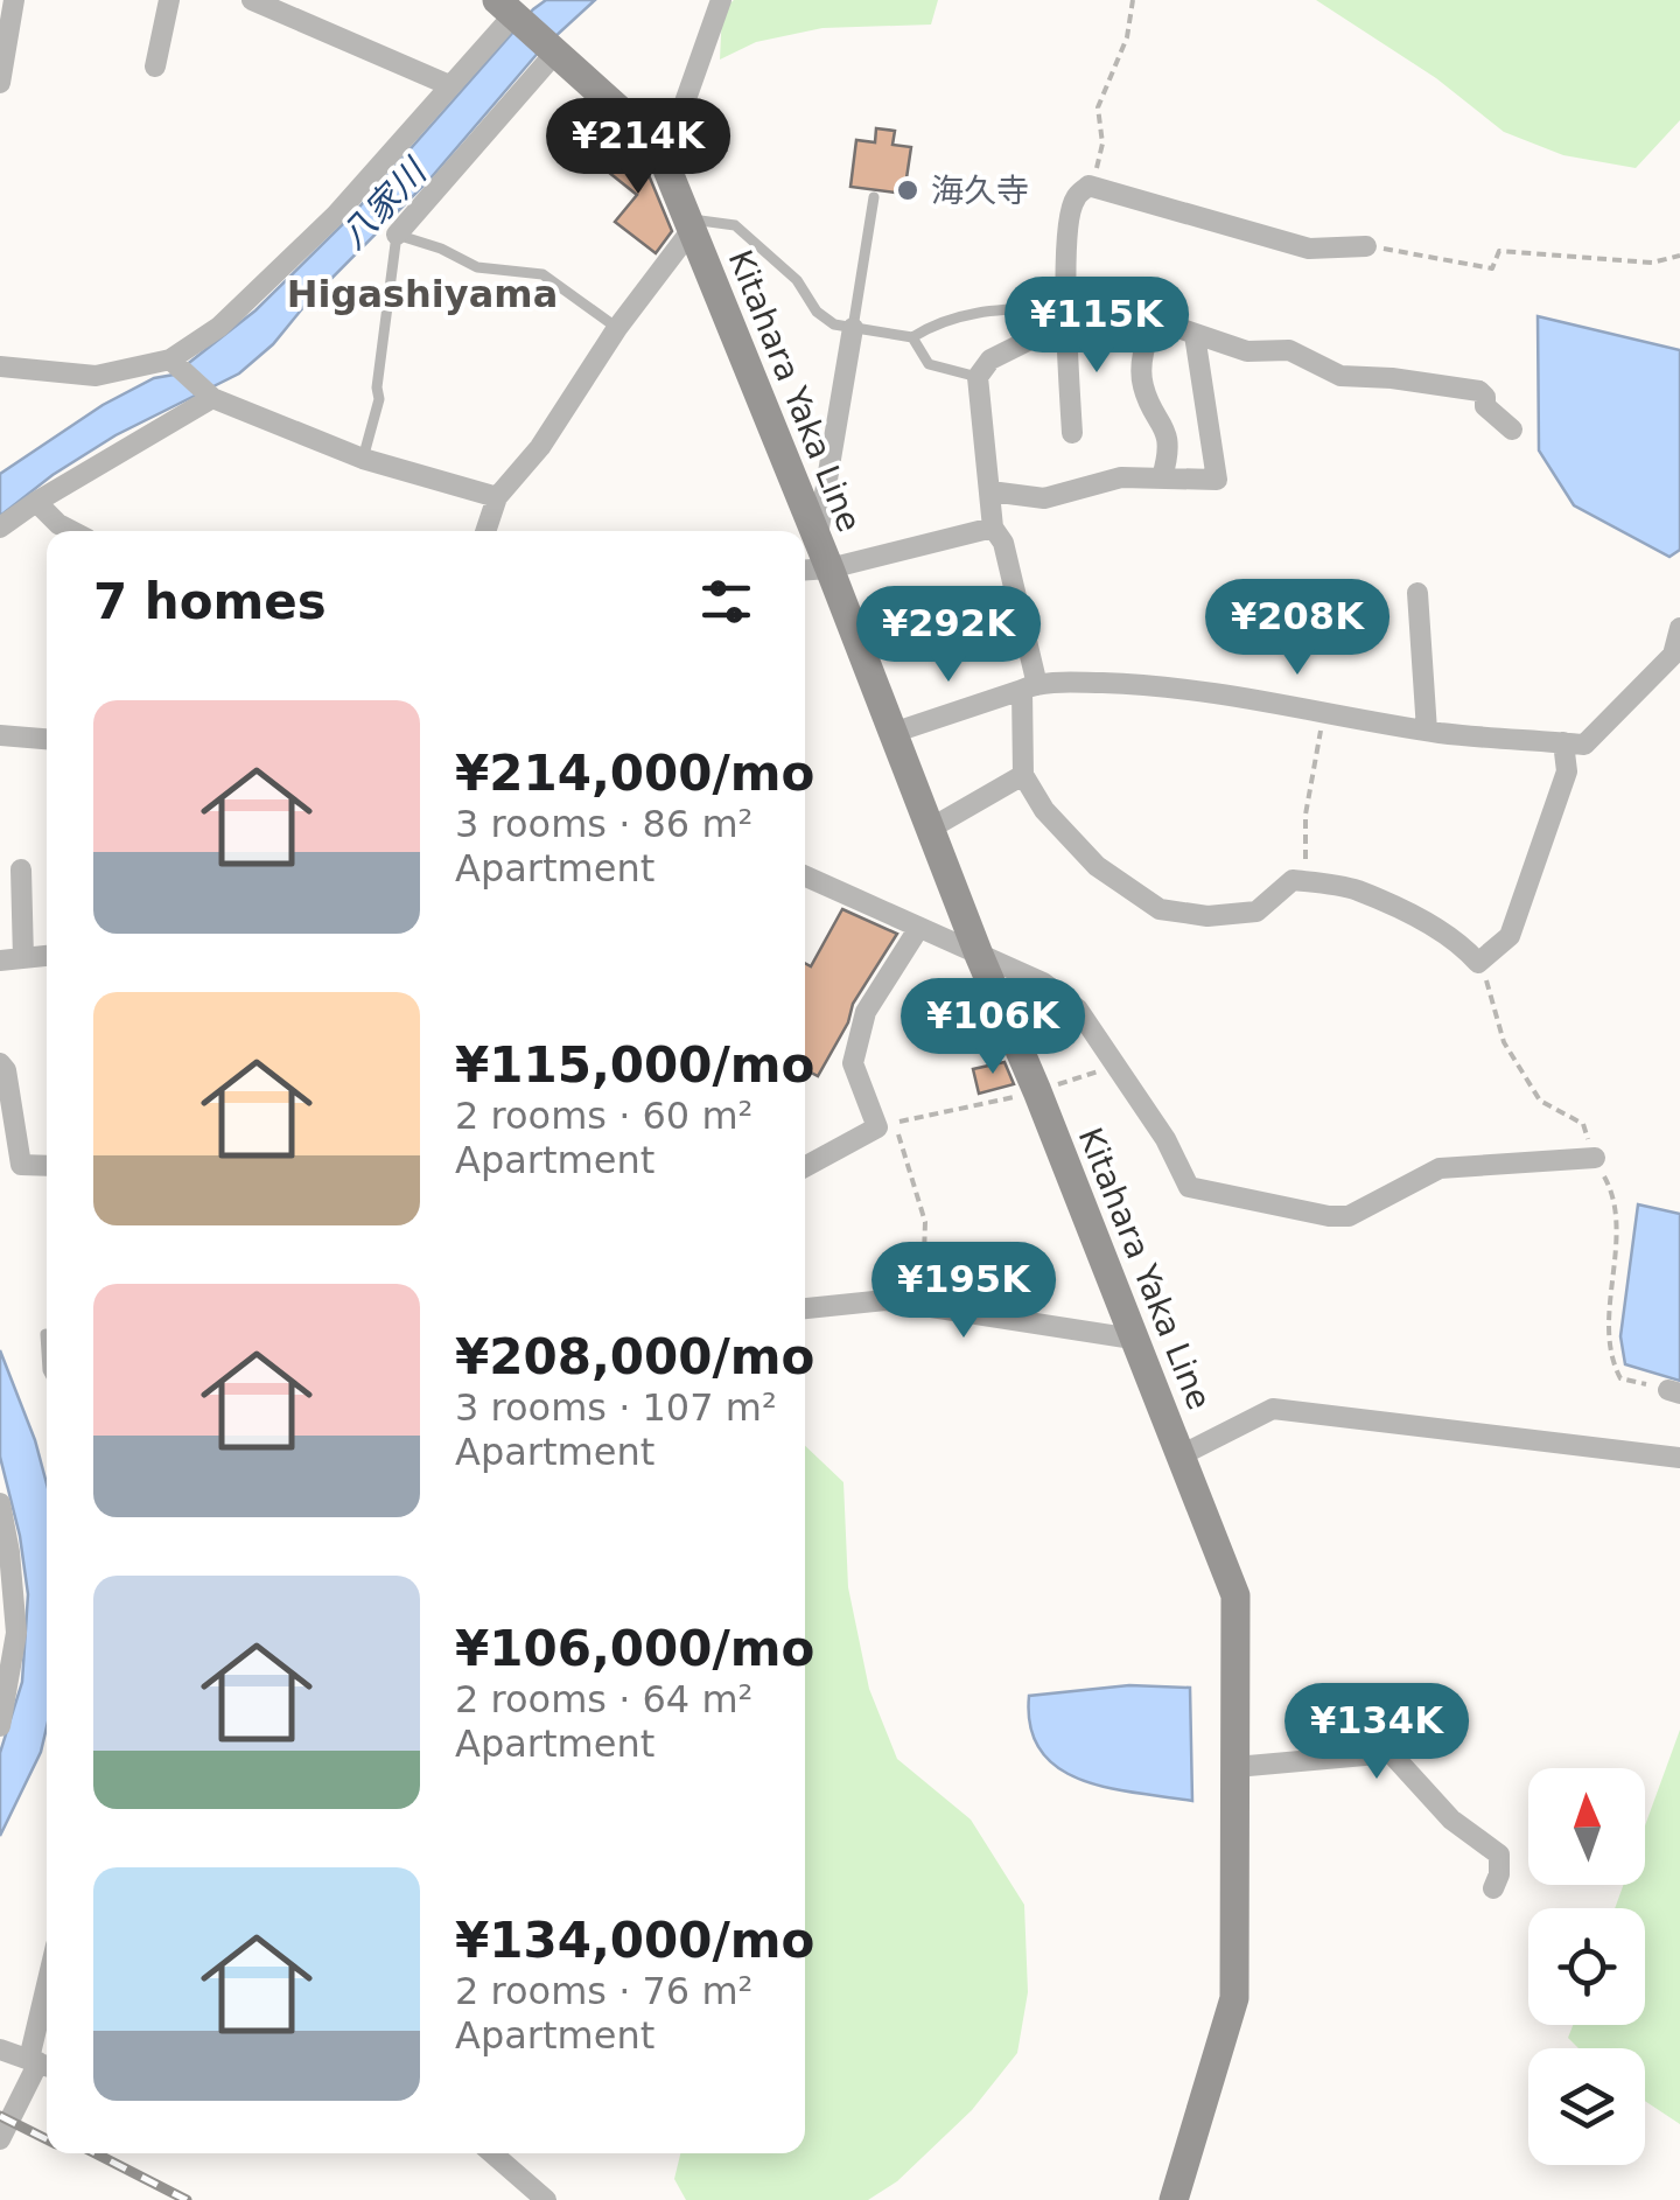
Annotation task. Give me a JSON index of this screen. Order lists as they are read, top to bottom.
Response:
{
  "streets": {
    "main road": ["Kitahara Yaka Line"]
  },
  "districts": ["Higashiyama"],
  "water": ["八家川"],
  "places": ["海久寺"],
  "north": "top",
  "page": {
    "price": [
      "¥214K",
      "¥115K",
      "¥208K",
      "¥292K",
      "¥106K",
      "¥195K",
      "¥134K"
    ],
    "heading": "7 homes",
    "list": [
      {
        "name": "¥214,000/mo",
        "note": "3 rooms · 86 m² · Apartment"
      },
      {
        "name": "¥115,000/mo",
        "note": "2 rooms · 60 m² · Apartment"
      },
      {
        "name": "¥208,000/mo",
        "note": "3 rooms · 107 m² · Apartment"
      },
      {
        "name": "¥106,000/mo",
        "note": "2 rooms · 64 m² · Apartment"
      },
      {
        "name": "¥134,000/mo",
        "note": "2 rooms · 76 m² · Apartment"
      }
    ]
  }
}
